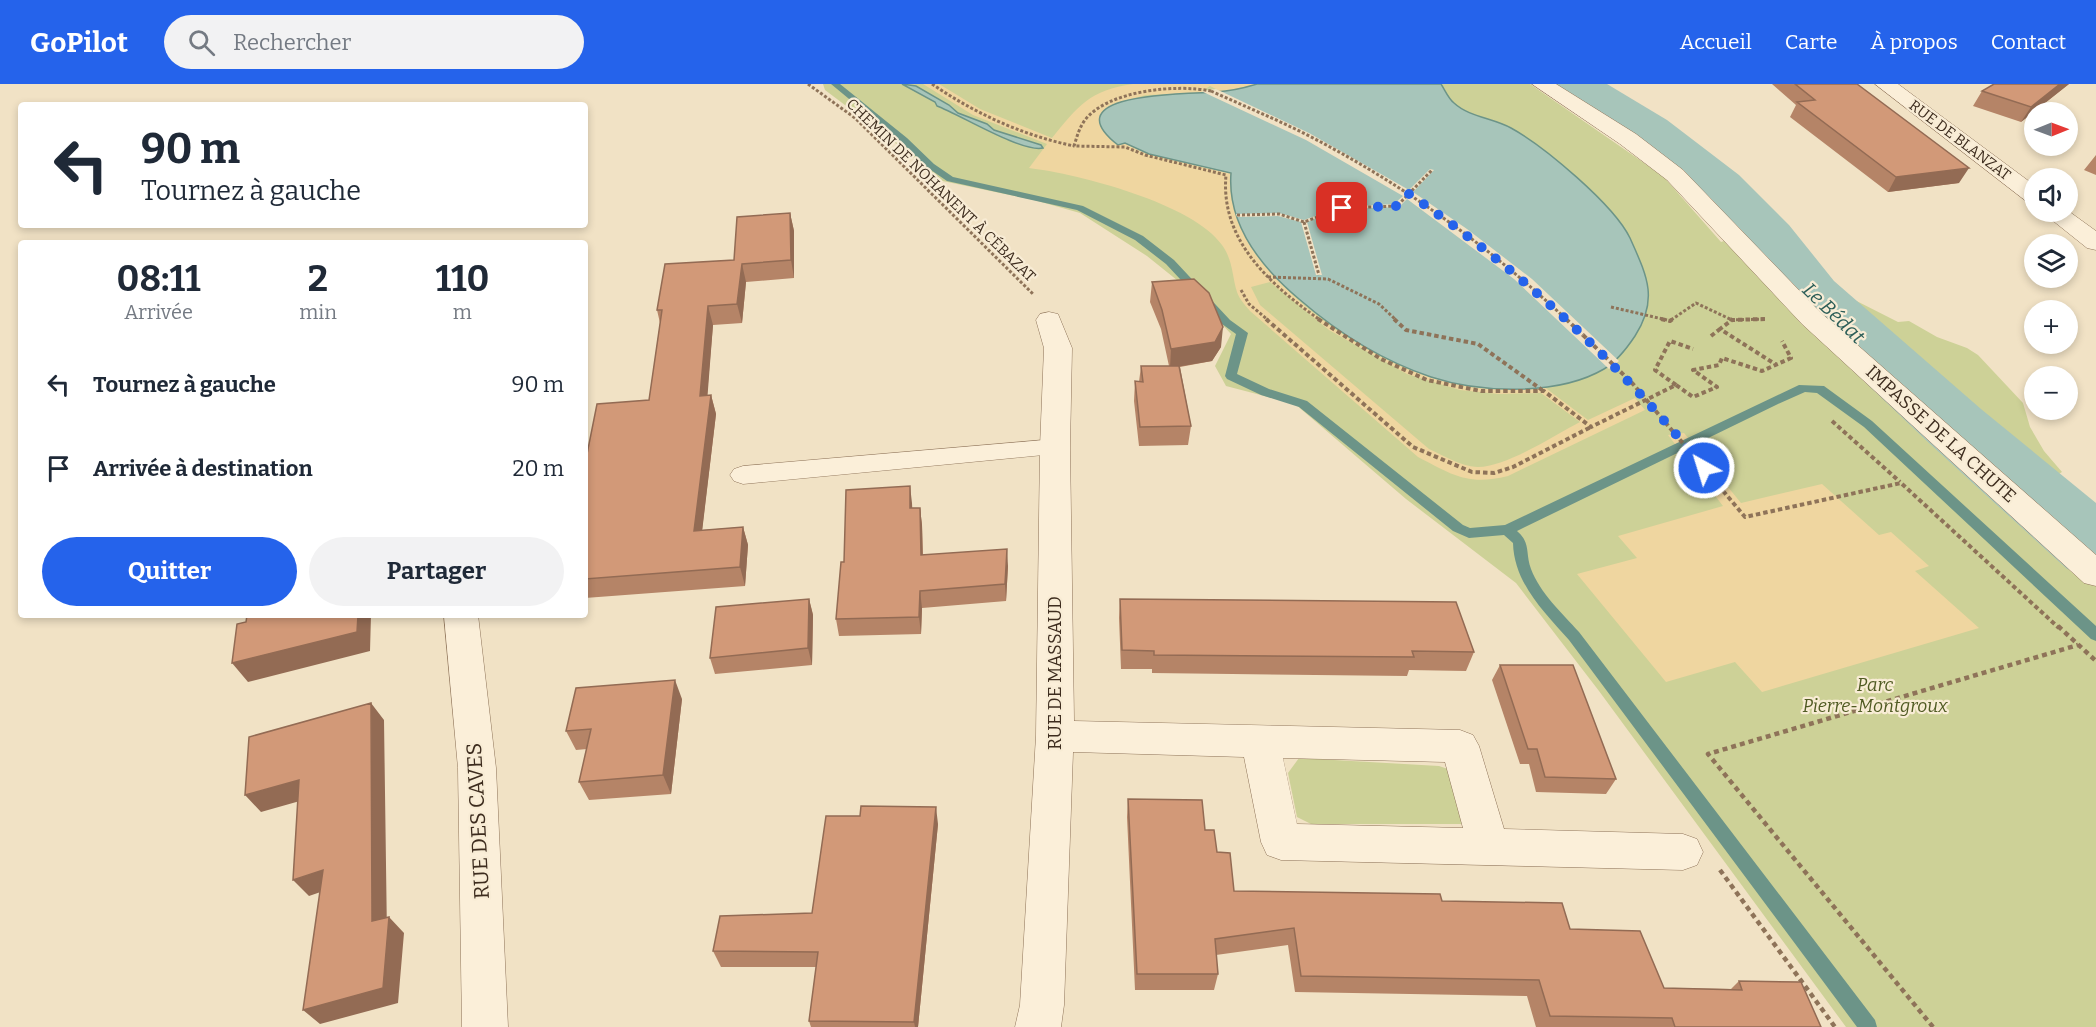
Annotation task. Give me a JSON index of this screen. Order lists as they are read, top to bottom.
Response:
{
  "streets": {
    "street": [
      "RUE DE BLANZAT",
      "IMPASSE DE LA CHUTE",
      "RUE DE MASSAUD",
      "RUE DES CAVES"
    ],
    "path": ["CHEMIN DE NOHANENT À CÉBAZAT"]
  },
  "crossings": [
    ["CHEMIN DE NOHANENT À CÉBAZAT", "RUE DE MASSAUD"]
  ],
  "water": ["Le Bédat"],
  "parks": ["Parc Pierre-Montgroux"],
  "north": "right",
  "page": {
    "header": "GoPilot",
    "search": "Rechercher",
    "nav": [
      "Accueil",
      "Carte",
      "À propos",
      "Contact"
    ],
    "map_buttons": ["+", "−"],
    "turn": ["90 m", "Tournez à gauche"],
    "eta": [
      "08:11",
      "Arrivée",
      "2",
      "min",
      "110",
      "m"
    ],
    "list": [
      {
        "name": "Tournez à gauche",
        "value": "90 m"
      },
      {
        "name": "Arrivée à destination",
        "value": "20 m"
      }
    ],
    "buttons": ["Quitter", "Partager"]
  }
}
